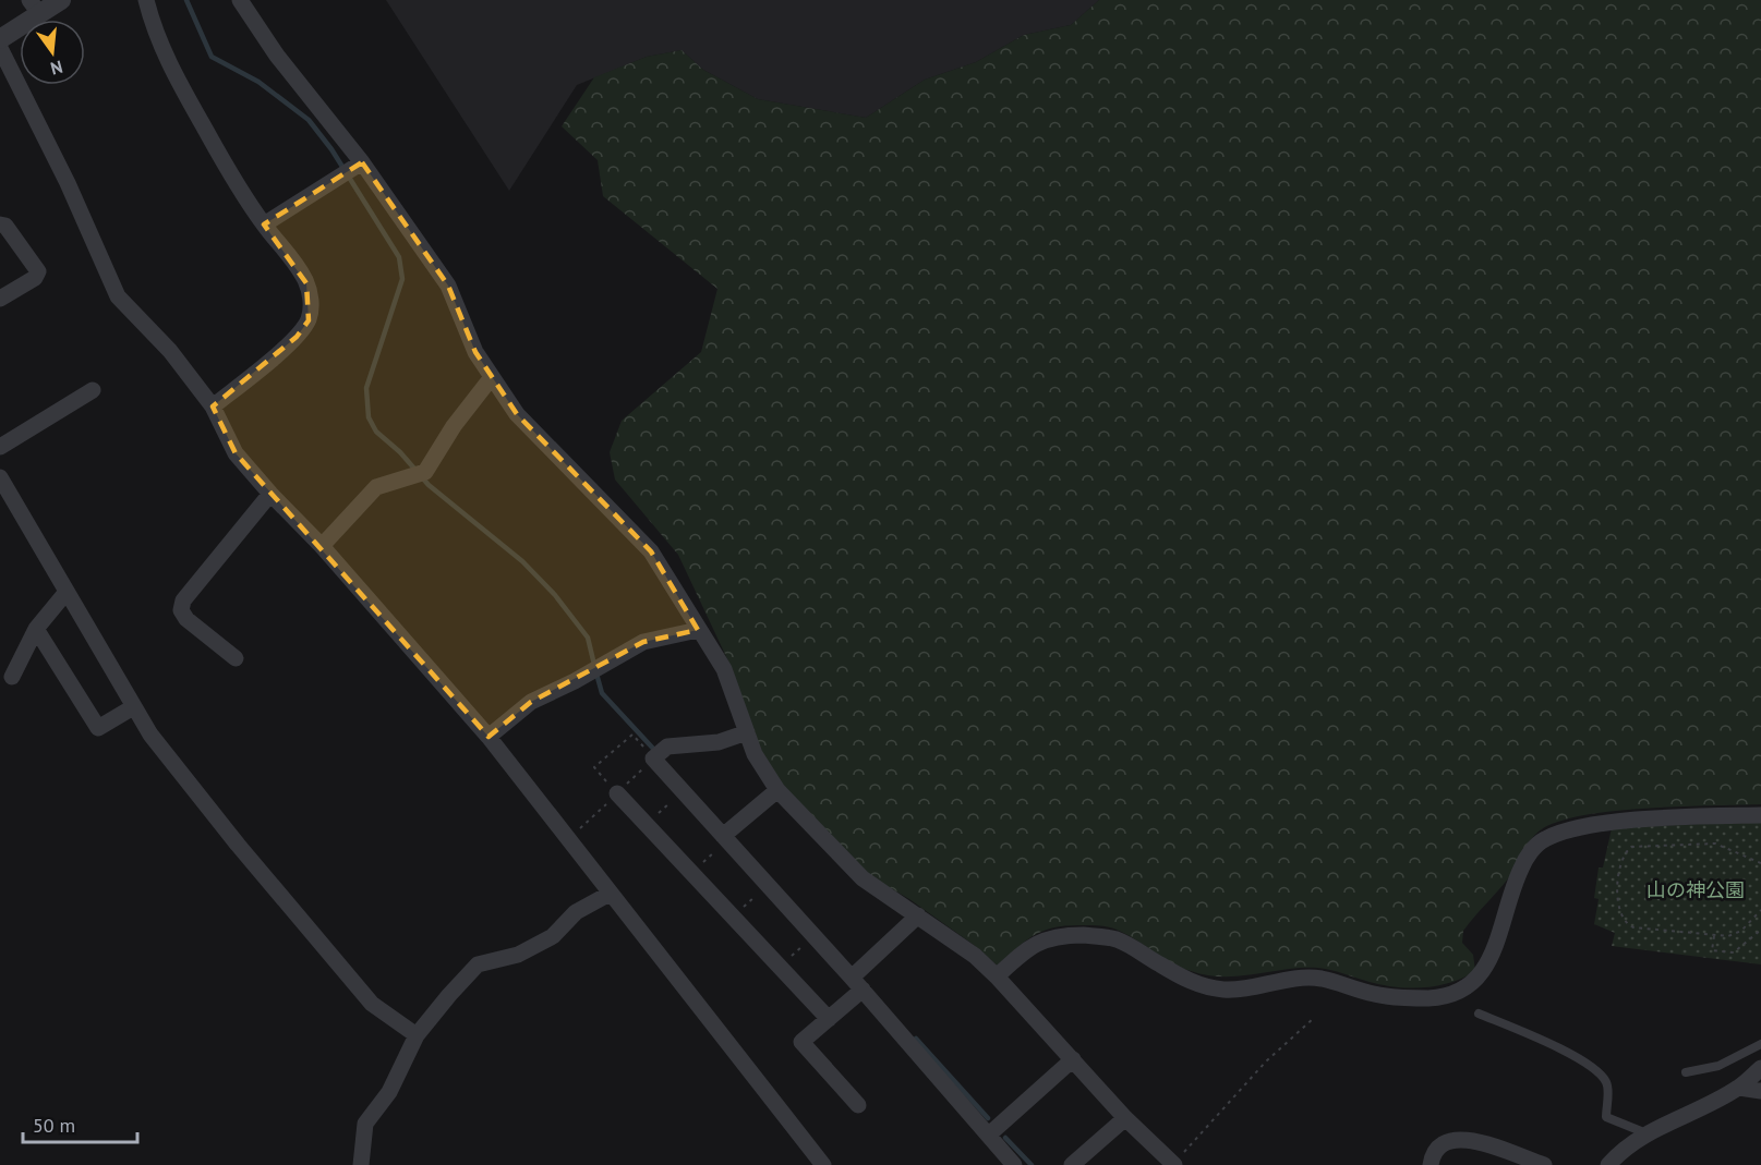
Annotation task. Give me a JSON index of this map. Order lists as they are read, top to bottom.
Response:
{
  "parks": ["山の神公園"],
  "scale_bar": "50 m",
  "north": "bottom"
}
